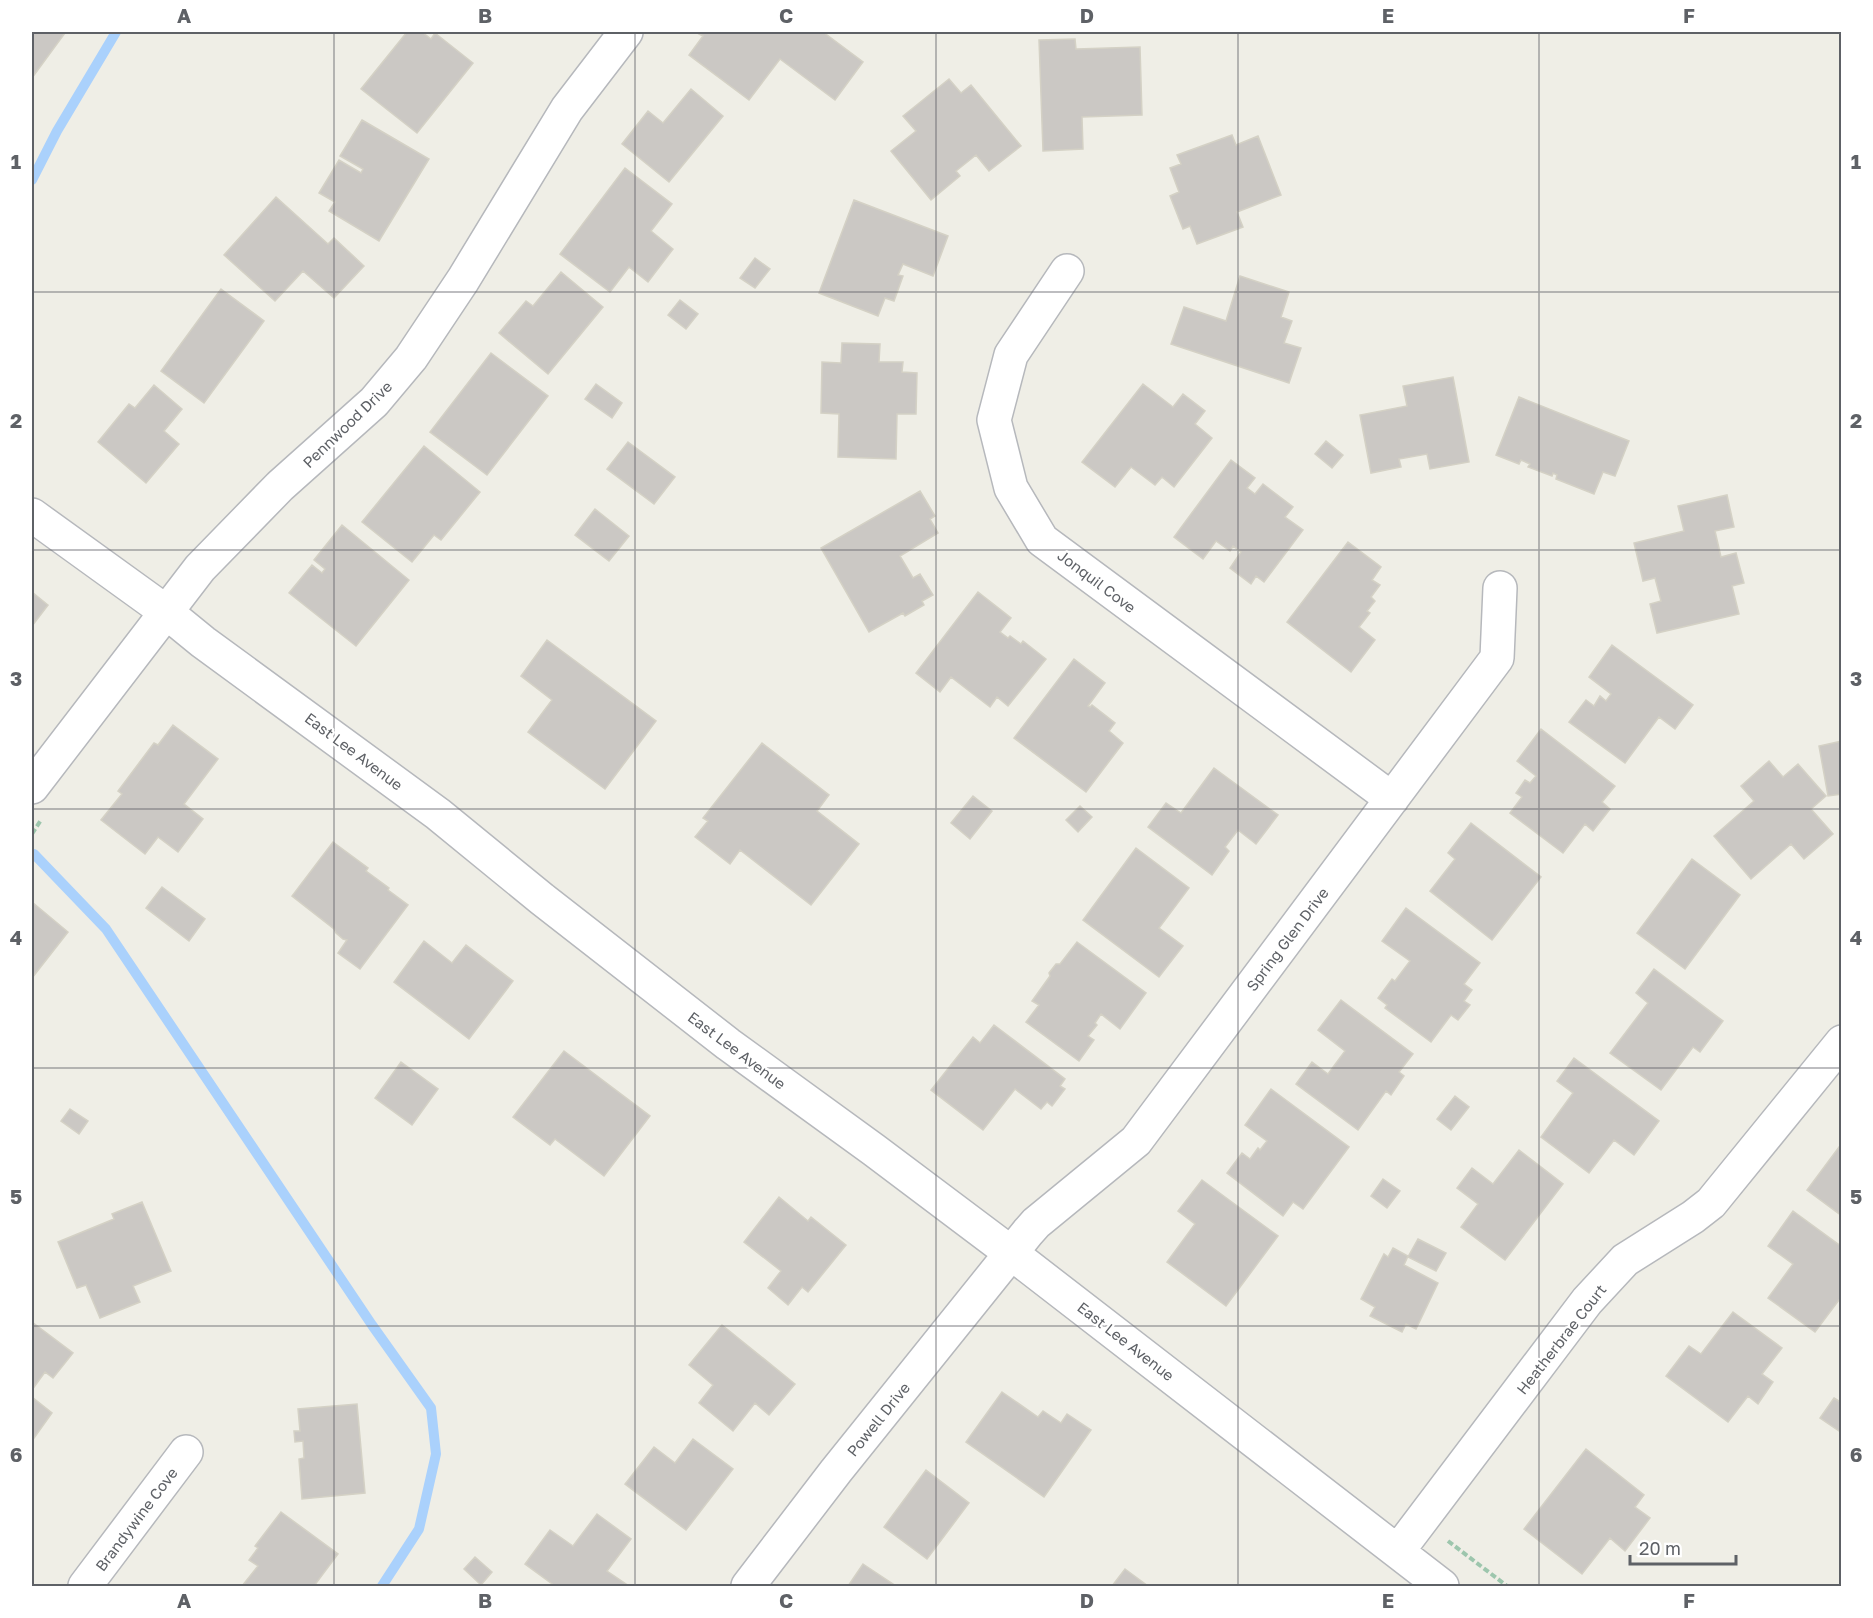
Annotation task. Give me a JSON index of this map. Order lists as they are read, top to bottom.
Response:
{
  "streets": {
    "street": [
      "Pennwood Drive",
      "Jonquil Cove",
      "East Lee Avenue",
      "Spring Glen Drive",
      "Heatherbrae Court",
      "Powell Drive",
      "Brandywine Cove"
    ]
  },
  "crossings": [
    ["Pennwood Drive", "East Lee Avenue"],
    ["Jonquil Cove", "Spring Glen Drive"],
    ["East Lee Avenue", "Spring Glen Drive"],
    ["East Lee Avenue", "Heatherbrae Court"],
    ["East Lee Avenue", "Powell Drive"],
    ["Spring Glen Drive", "Powell Drive"]
  ],
  "scale_bar": "20 m",
  "grid": {
    "columns": [
      "A",
      "B",
      "C",
      "D",
      "E",
      "F"
    ],
    "rows": [
      "1",
      "2",
      "3",
      "4",
      "5",
      "6"
    ]
  }
}
